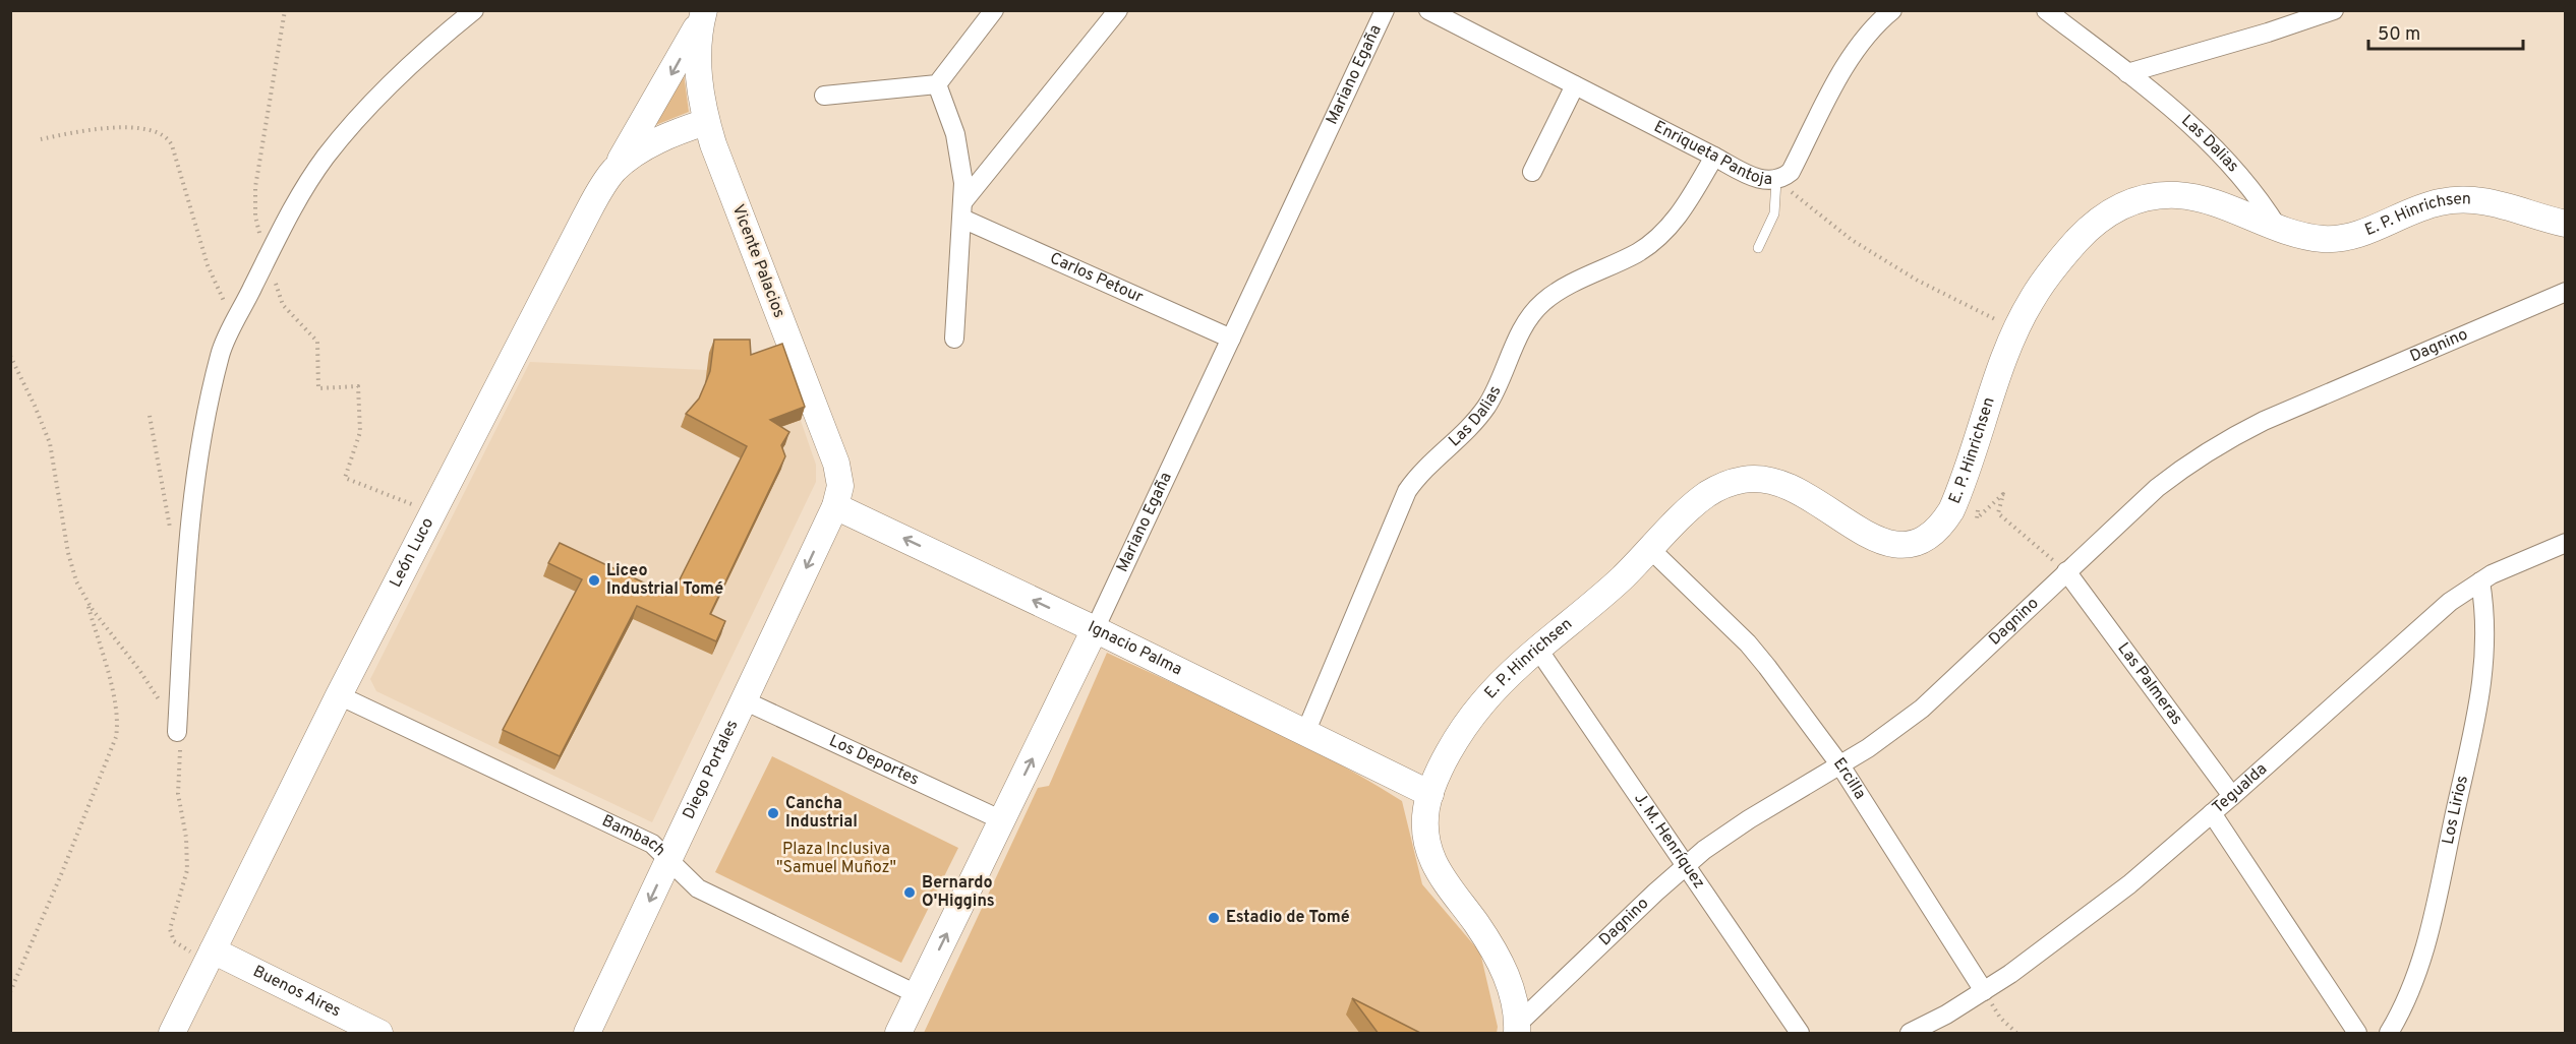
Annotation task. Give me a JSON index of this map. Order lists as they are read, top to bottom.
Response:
{
  "streets": {
    "main road": [
      "Mariano Egaña",
      "E. P. Hinrichsen",
      "Vicente Palacios",
      "León Luco",
      "Ignacio Palma",
      "Diego Portales",
      "Buenos Aires"
    ],
    "street": [
      "Las Dalias",
      "Enriqueta Pantoja",
      "Carlos Petour",
      "Dagnino",
      "Las Palmeras",
      "Los Deportes",
      "Ercilla",
      "Tegualda",
      "Los Lirios",
      "Bambach",
      "J. M. Henríquez"
    ]
  },
  "crossings": [
    ["Mariano Egaña", "Carlos Petour"],
    ["Mariano Egaña", "Ignacio Palma"],
    ["Mariano Egaña", "Los Deportes"],
    ["Mariano Egaña", "Bambach"],
    ["Las Dalias", "Enriqueta Pantoja"],
    ["Las Dalias", "E. P. Hinrichsen"],
    ["Las Dalias", "Ignacio Palma"],
    ["Enriqueta Pantoja", "E. P. Hinrichsen"],
    ["E. P. Hinrichsen", "Ignacio Palma"],
    ["E. P. Hinrichsen", "Ercilla"],
    ["E. P. Hinrichsen", "J. M. Henríquez"],
    ["Vicente Palacios", "León Luco"],
    ["Vicente Palacios", "Ignacio Palma"],
    ["Vicente Palacios", "Diego Portales"],
    ["Dagnino", "Las Palmeras"],
    ["Dagnino", "Ercilla"],
    ["Dagnino", "J. M. Henríquez"],
    ["León Luco", "Bambach"],
    ["León Luco", "Buenos Aires"],
    ["Ignacio Palma", "Diego Portales"],
    ["Las Palmeras", "Tegualda"],
    ["Los Deportes", "Diego Portales"],
    ["Diego Portales", "Bambach"],
    ["Ercilla", "Tegualda"],
    ["Tegualda", "Los Lirios"]
  ],
  "one_way": ["Mariano Egaña", "Ignacio Palma", "Diego Portales"],
  "parks": ["Plaza Inclusiva \"Samuel Muñoz\""],
  "places": [
    "Liceo Industrial Tomé",
    "Cancha Industrial",
    "Bernardo O'Higgins",
    "Estadio de Tomé"
  ],
  "scale_bar": "50 m"
}
